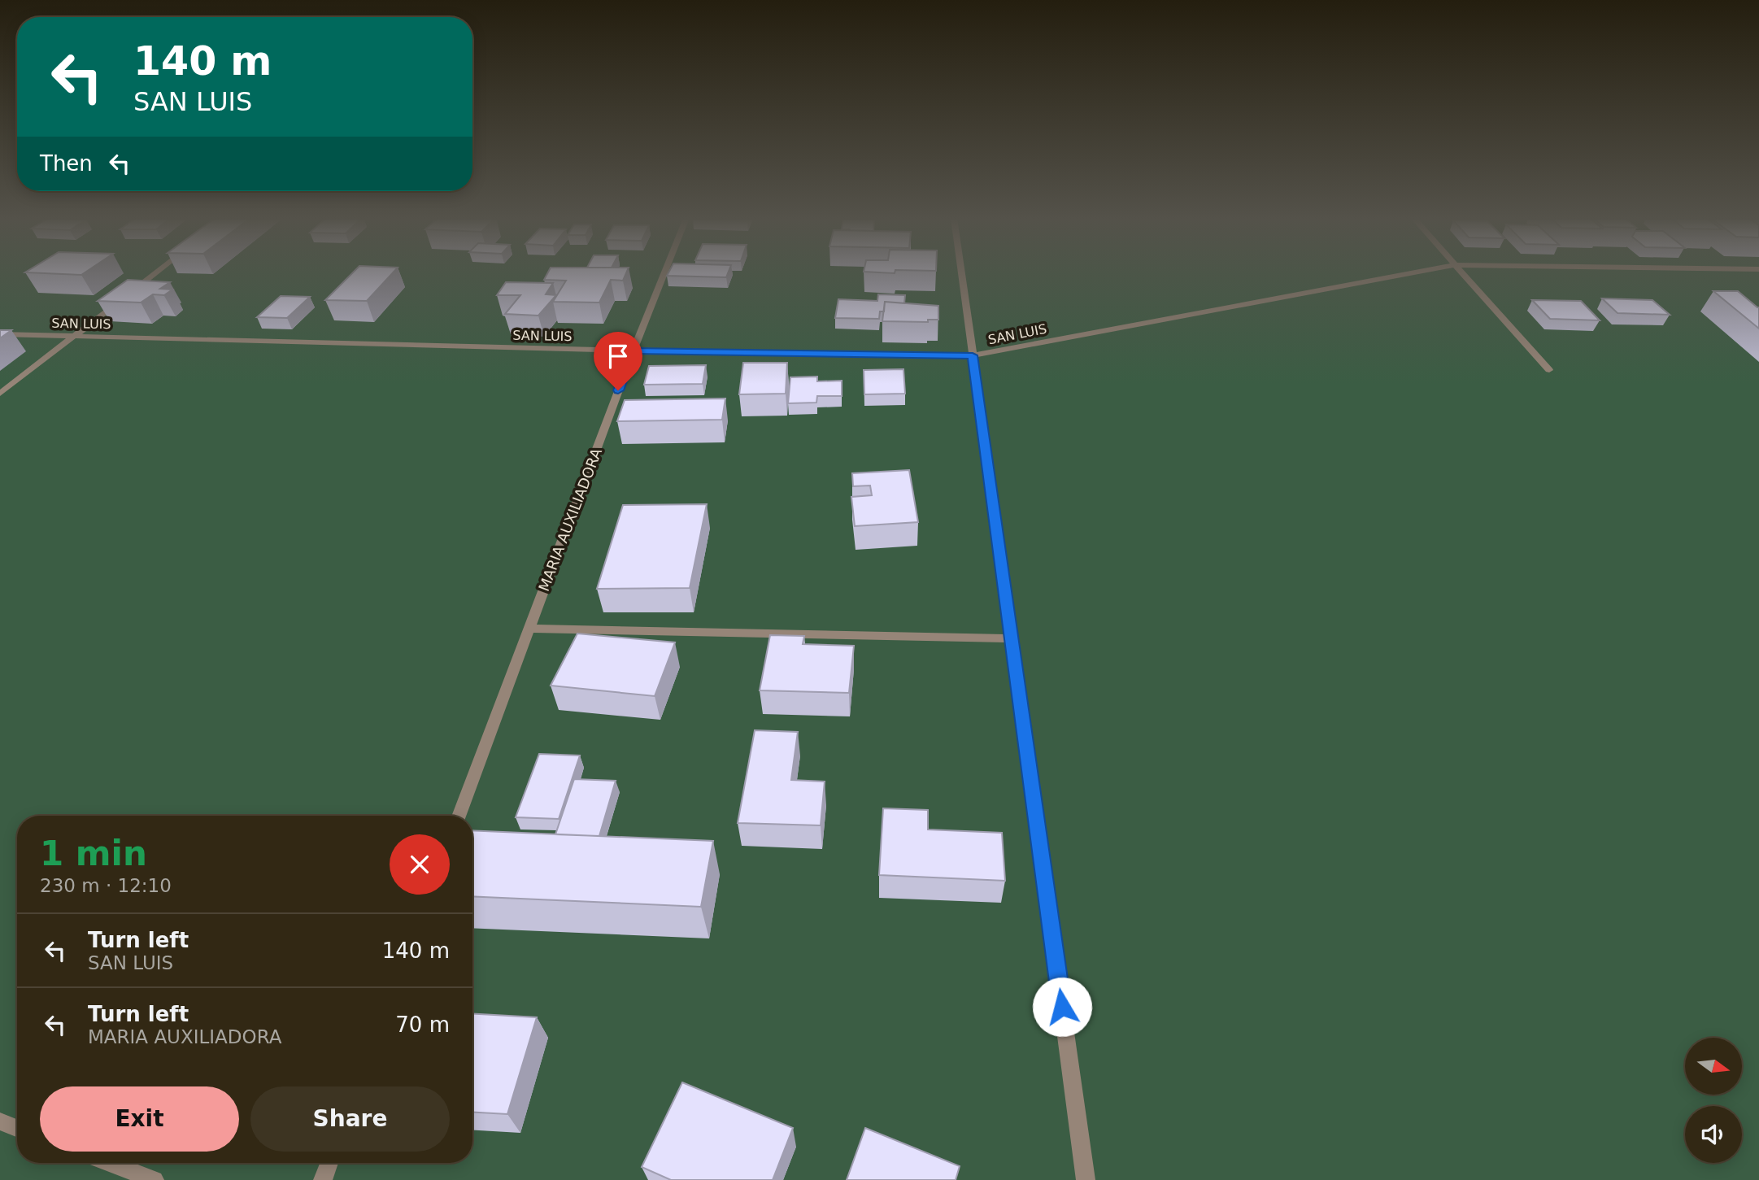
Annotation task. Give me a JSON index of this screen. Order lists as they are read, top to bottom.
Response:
{
  "streets": {
    "street": ["SAN LUIS", "MARIA AUXILIADORA"]
  },
  "crossings": [
    ["SAN LUIS", "MARIA AUXILIADORA"]
  ],
  "north": "right",
  "page": {
    "turn": ["140 m", "SAN LUIS"],
    "then": "Then",
    "heading": ["1 min", "230 m · 12:10"],
    "list": [
      {
        "name": "Turn left",
        "note": "SAN LUIS",
        "value": "140 m"
      },
      {
        "name": "Turn left",
        "note": "MARIA AUXILIADORA",
        "value": "70 m"
      }
    ],
    "buttons": ["Exit", "Share"]
  }
}
